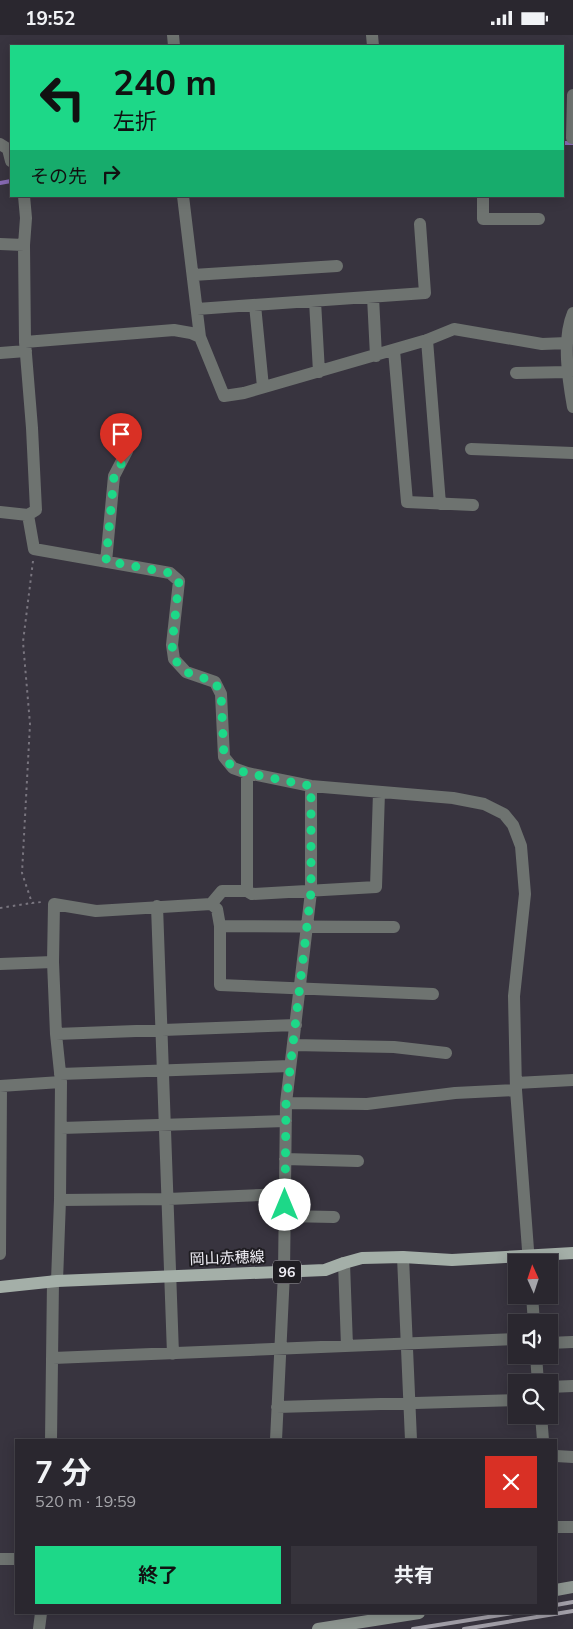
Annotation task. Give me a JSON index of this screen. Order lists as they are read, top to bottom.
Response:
{
  "streets": {
    "main road": ["岡山赤穂線", "96"]
  },
  "north": "top",
  "page": {
    "status": "19:52",
    "turn": ["240 m", "左折"],
    "then": "その先",
    "heading": ["7 分", "520 m · 19:59"],
    "buttons": ["終了", "共有"]
  }
}
